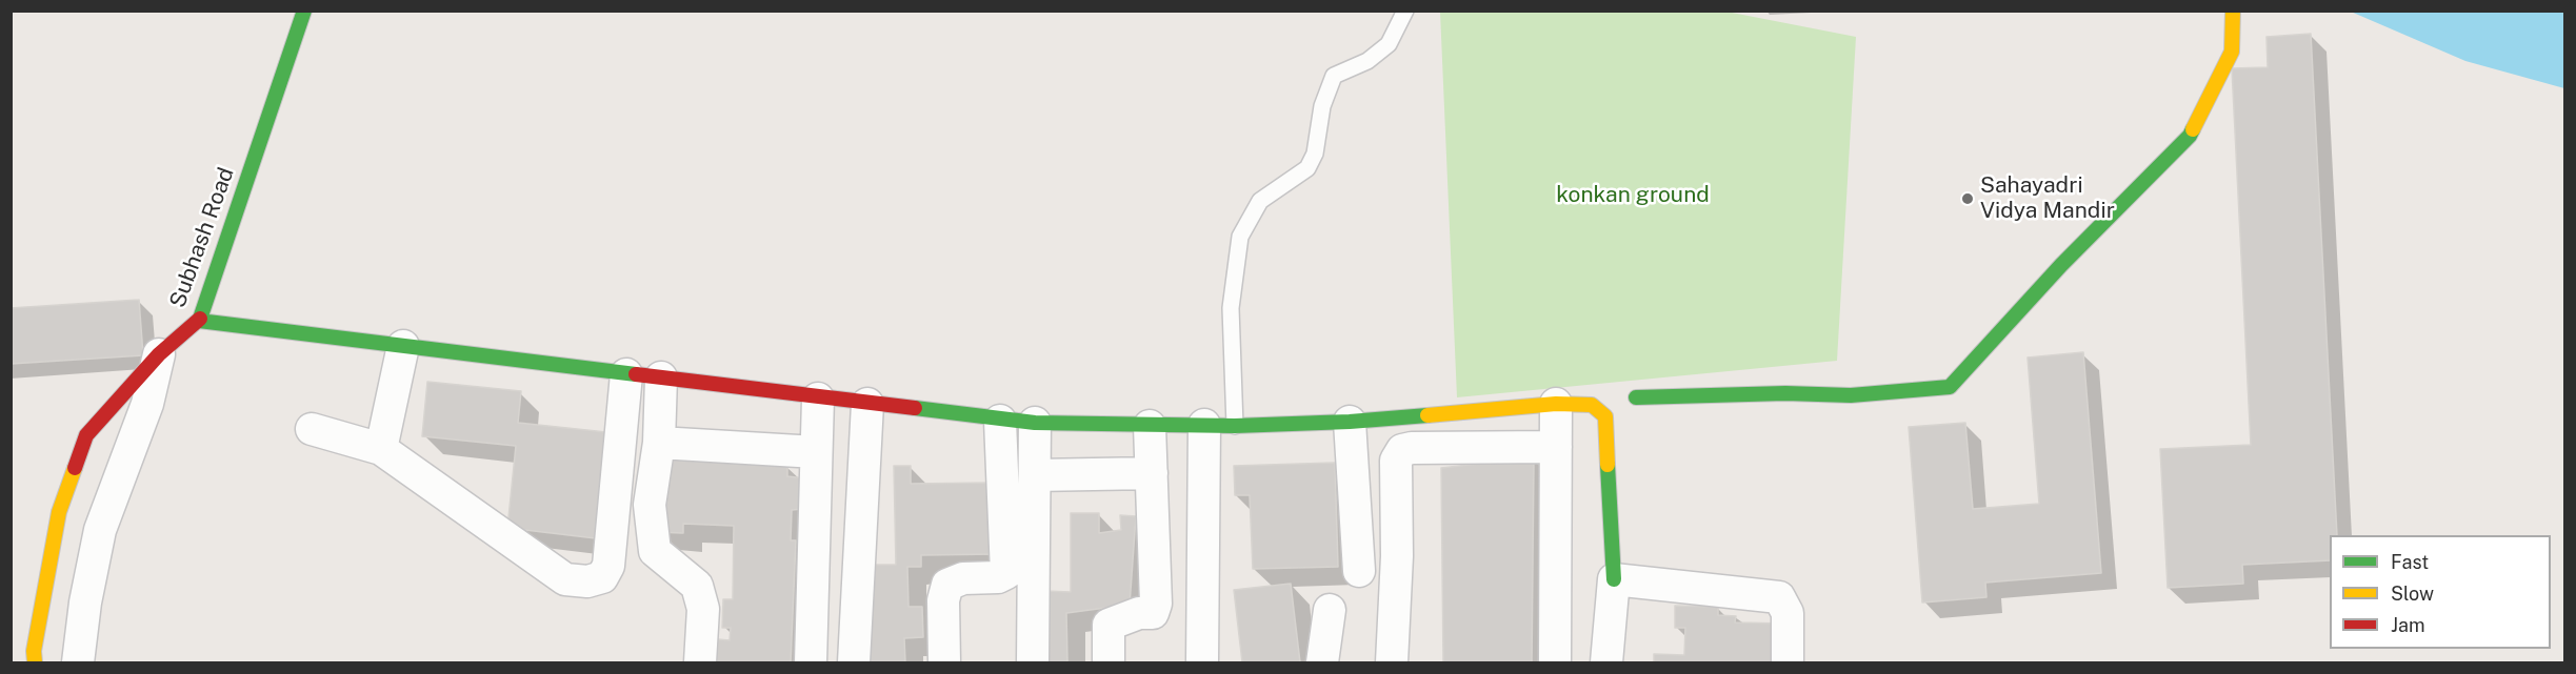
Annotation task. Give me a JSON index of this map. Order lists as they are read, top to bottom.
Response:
{
  "streets": {
    "street": ["Subhash Road"]
  },
  "parks": ["konkan ground"],
  "places": ["Sahayadri Vidya Mandir"],
  "legend": ["Fast", "Slow", "Jam"]
}
